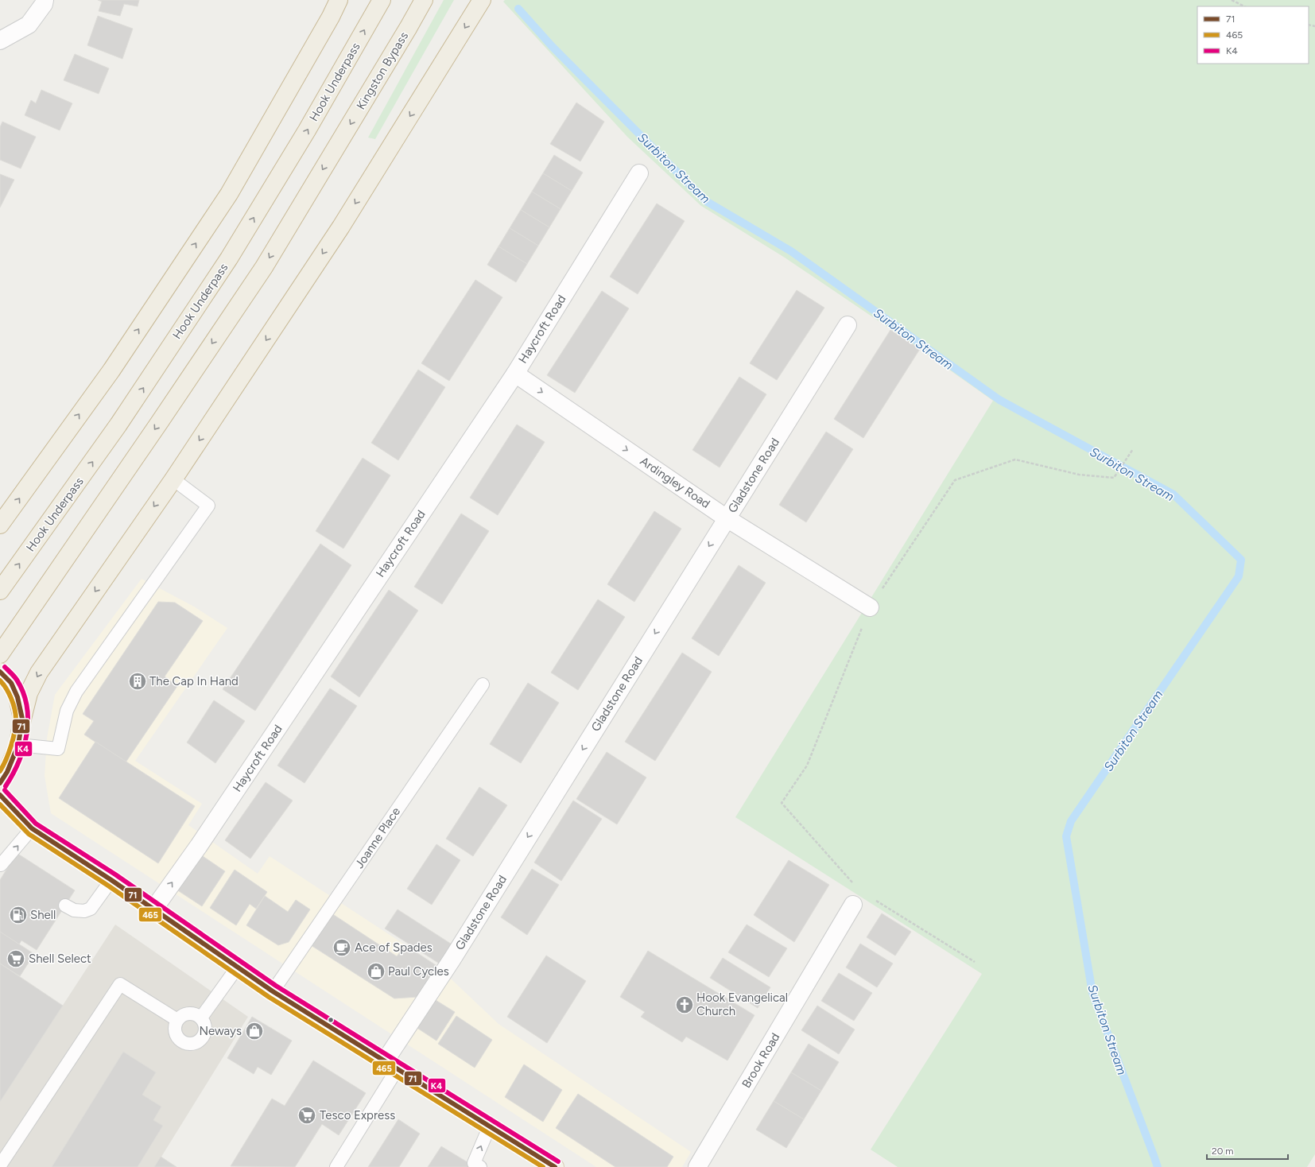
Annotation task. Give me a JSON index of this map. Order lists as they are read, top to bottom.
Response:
{
  "streets": {
    "highway": ["Kingston Bypass", "Hook Underpass"],
    "street": [
      "Haycroft Road",
      "Gladstone Road",
      "Ardingley Road",
      "Brook Road"
    ],
    "lane": ["Joanne Place"]
  },
  "crossings": [
    ["Haycroft Road", "Ardingley Road"],
    ["Gladstone Road", "Ardingley Road"]
  ],
  "one_way": ["Haycroft Road", "Gladstone Road", "Ardingley Road"],
  "water": ["Surbiton Stream"],
  "places": {
    "building": ["The Cap In Hand"],
    "fuel station": ["Shell"],
    "cafe": ["Ace of Spades"],
    "supermarket": ["Shell Select", "Tesco Express"],
    "shop": ["Paul Cycles", "Neways"],
    "church": ["Hook Evangelical Church"]
  },
  "lines": ["transit line K4", "transit line 71", "transit line 465"],
  "legend": ["71", "465", "K4"],
  "scale_bar": "20 m"
}
